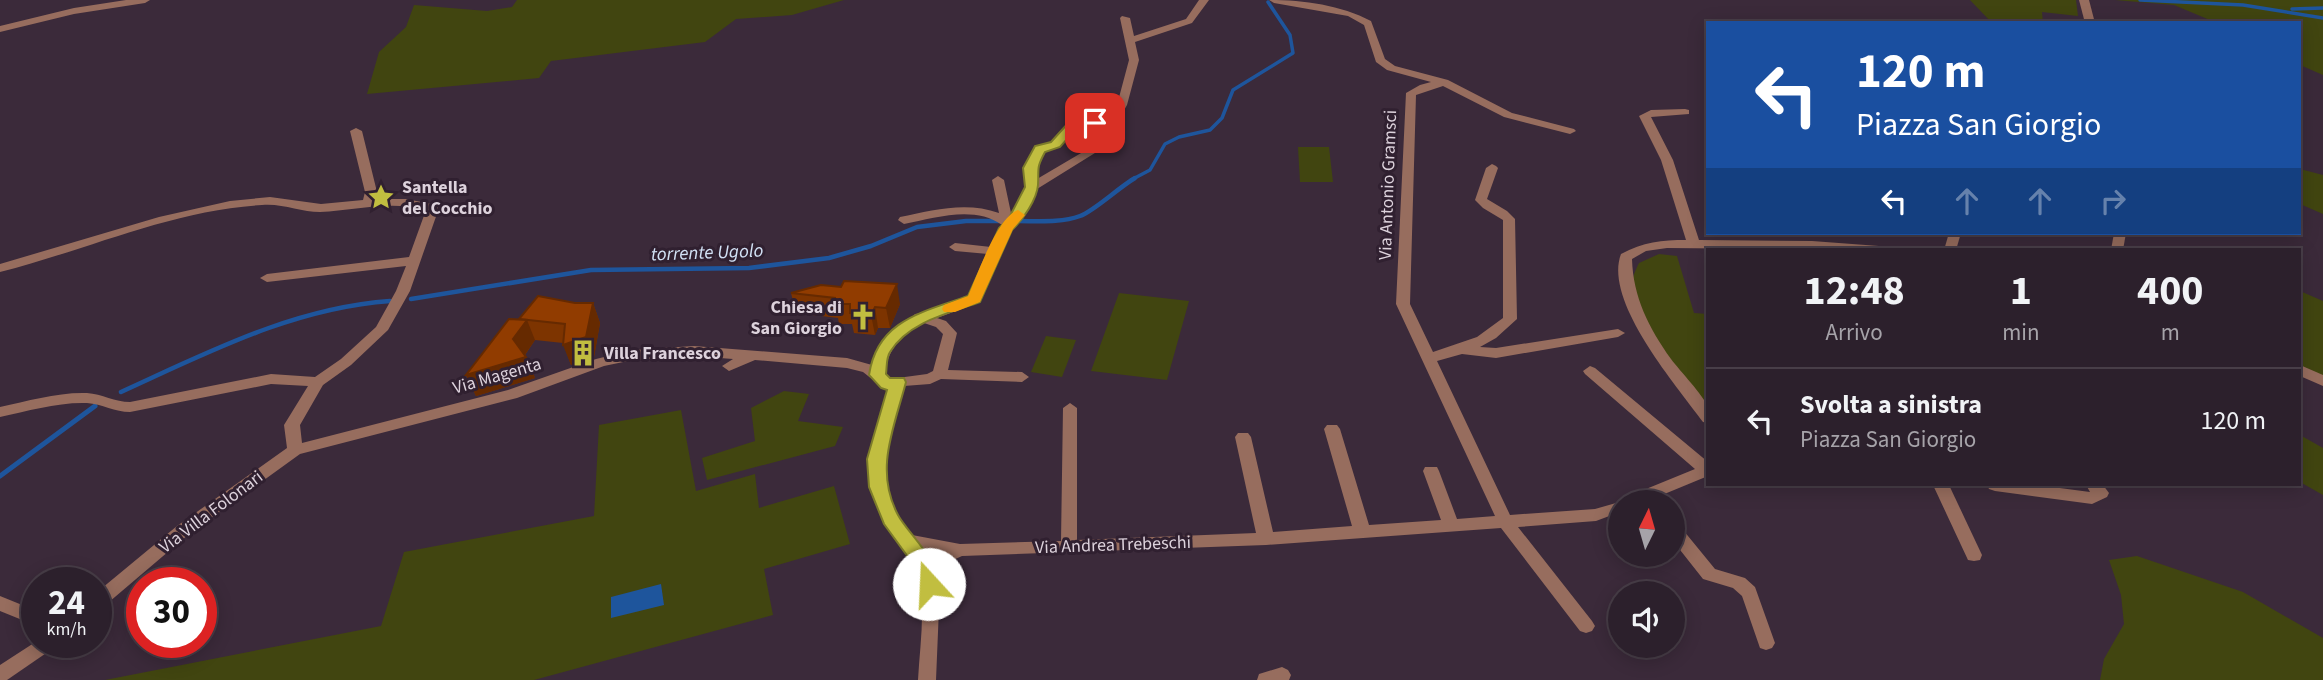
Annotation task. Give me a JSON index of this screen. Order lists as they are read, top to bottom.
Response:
{
  "streets": {
    "street": [
      "Via Antonio Gramsci",
      "Via Magenta",
      "Via Villa Folonari",
      "Via Andrea Trebeschi"
    ]
  },
  "crossings": [
    ["Via Antonio Gramsci", "Via Andrea Trebeschi"],
    ["Via Magenta", "Via Villa Folonari"]
  ],
  "water": ["torrente Ugolo"],
  "places": {
    "place": ["Santella del Cocchio"],
    "church": ["Chiesa di San Giorgio"],
    "building": ["Villa Francesco"]
  },
  "north": "top",
  "page": {
    "turn": ["120 m", "Piazza San Giorgio"],
    "eta": [
      "12:48",
      "Arrivo",
      "1",
      "min",
      "400",
      "m"
    ],
    "list": [
      {
        "name": "Svolta a sinistra",
        "note": "Piazza San Giorgio",
        "value": "120 m"
      }
    ],
    "speed": "24 km/h",
    "limit": "30"
  }
}
